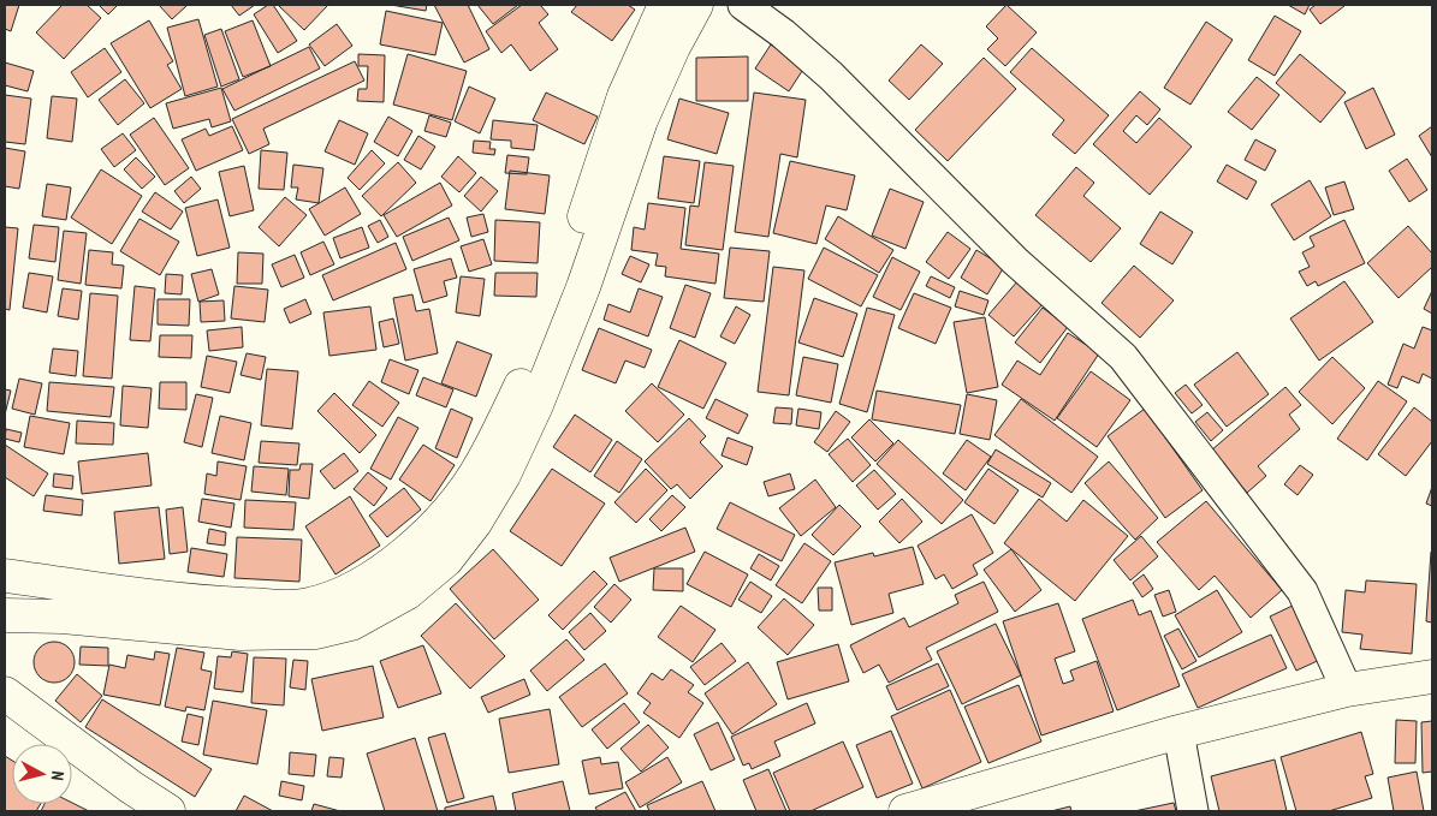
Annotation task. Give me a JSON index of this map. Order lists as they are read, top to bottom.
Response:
{
  "north": "right"
}
